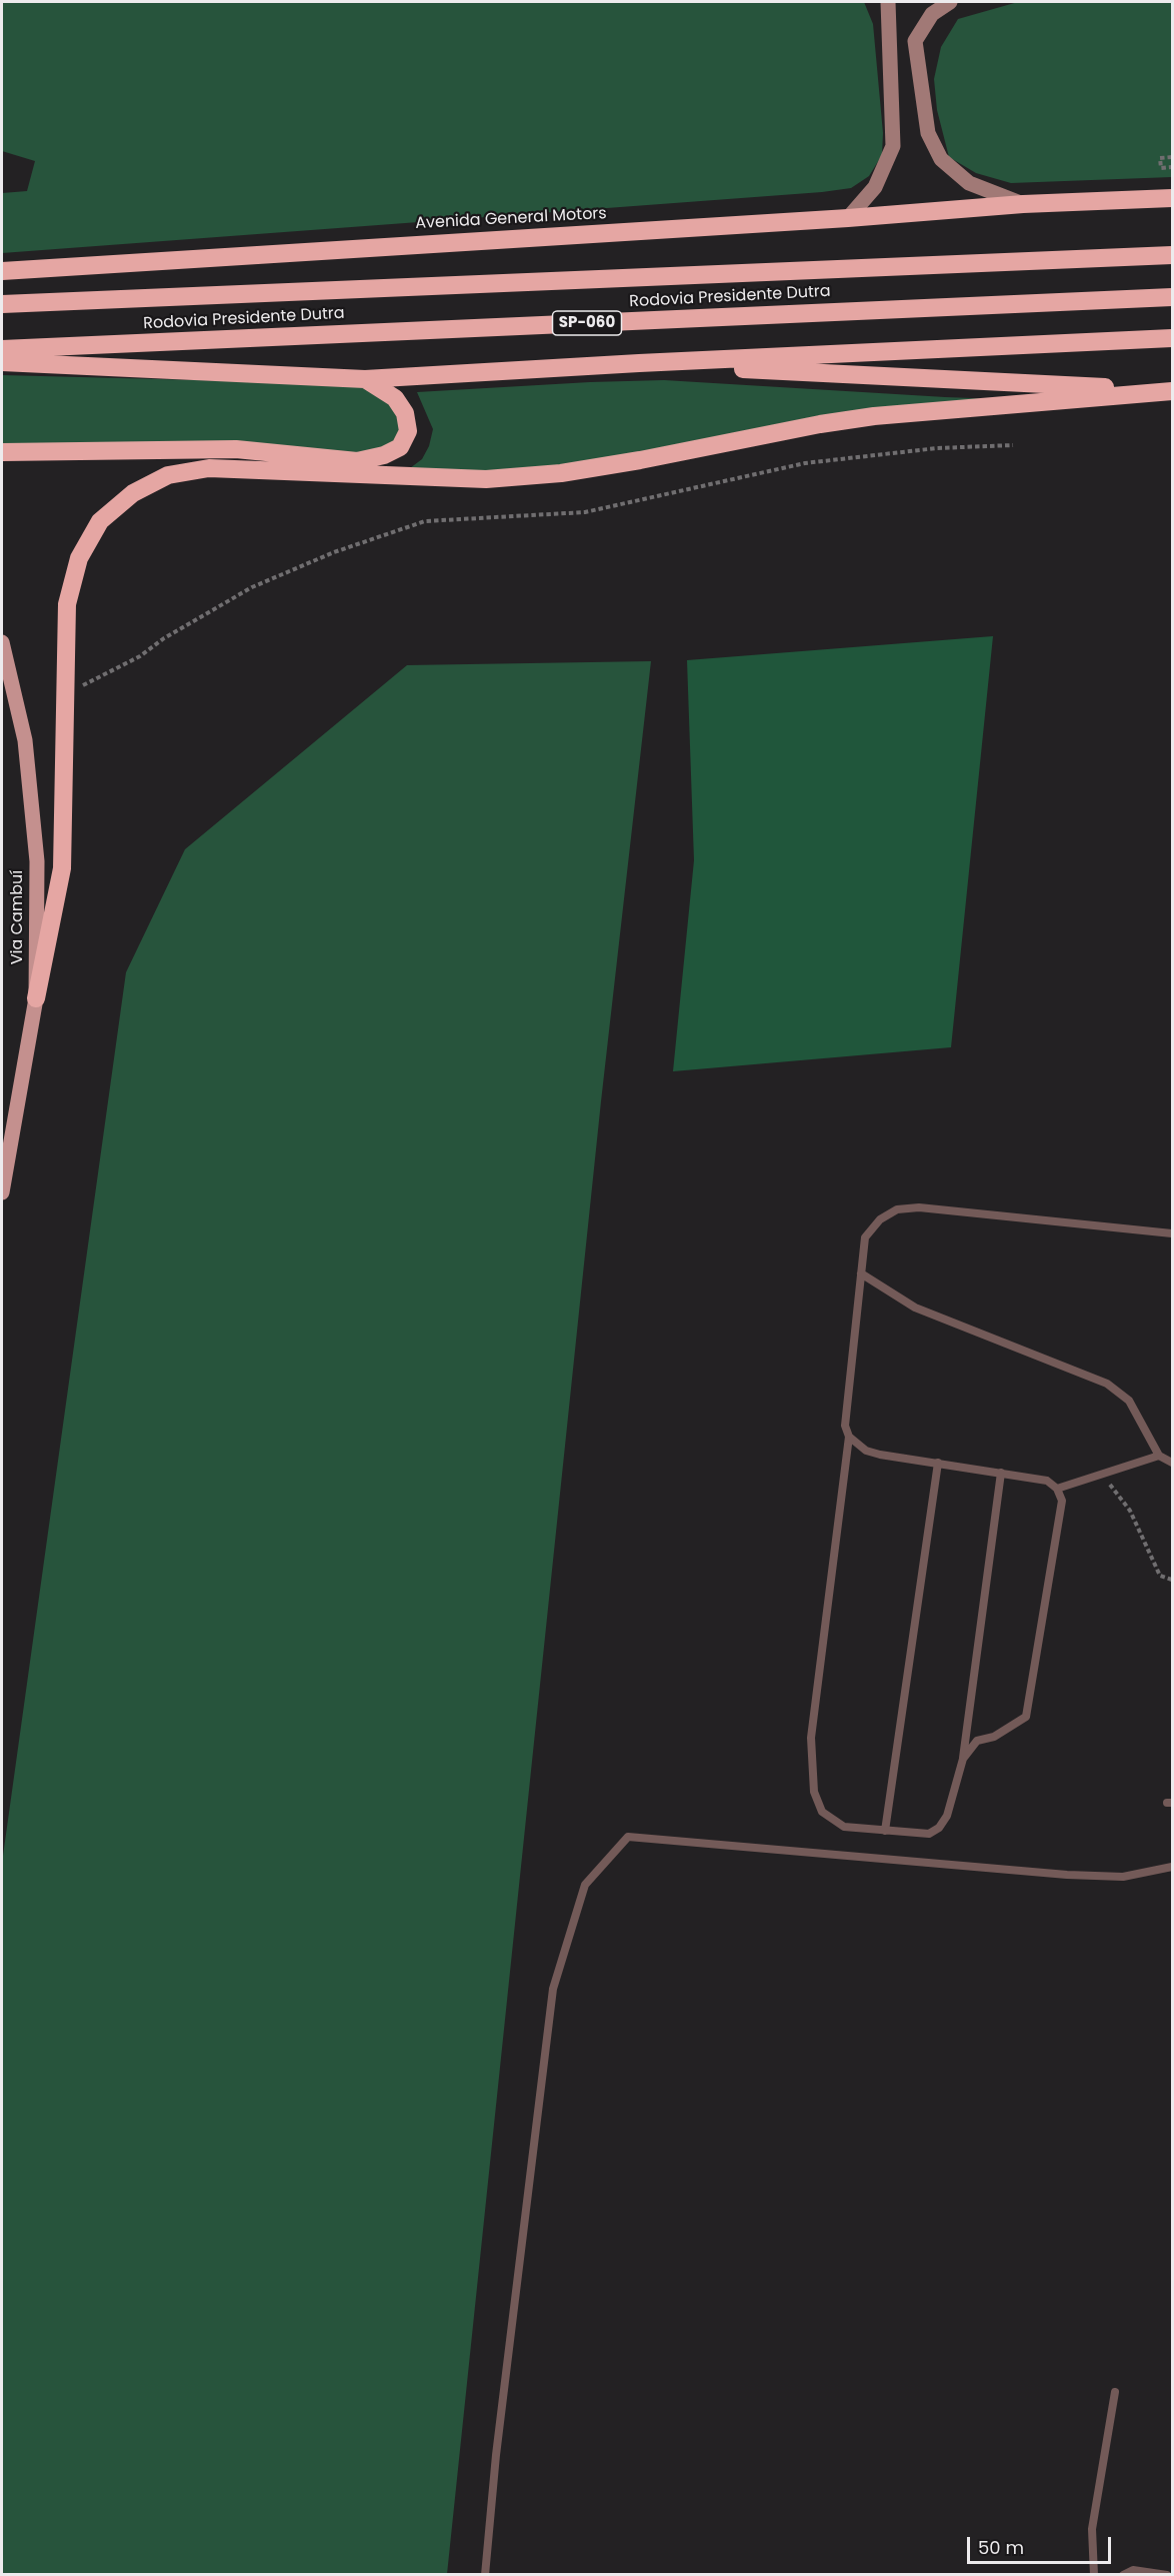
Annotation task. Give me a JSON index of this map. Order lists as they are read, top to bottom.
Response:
{
  "streets": {
    "highway": ["Avenida General Motors", "Rodovia Presidente Dutra", "SP-060"],
    "main road": ["Via Cambuí"]
  },
  "scale_bar": "50 m"
}
